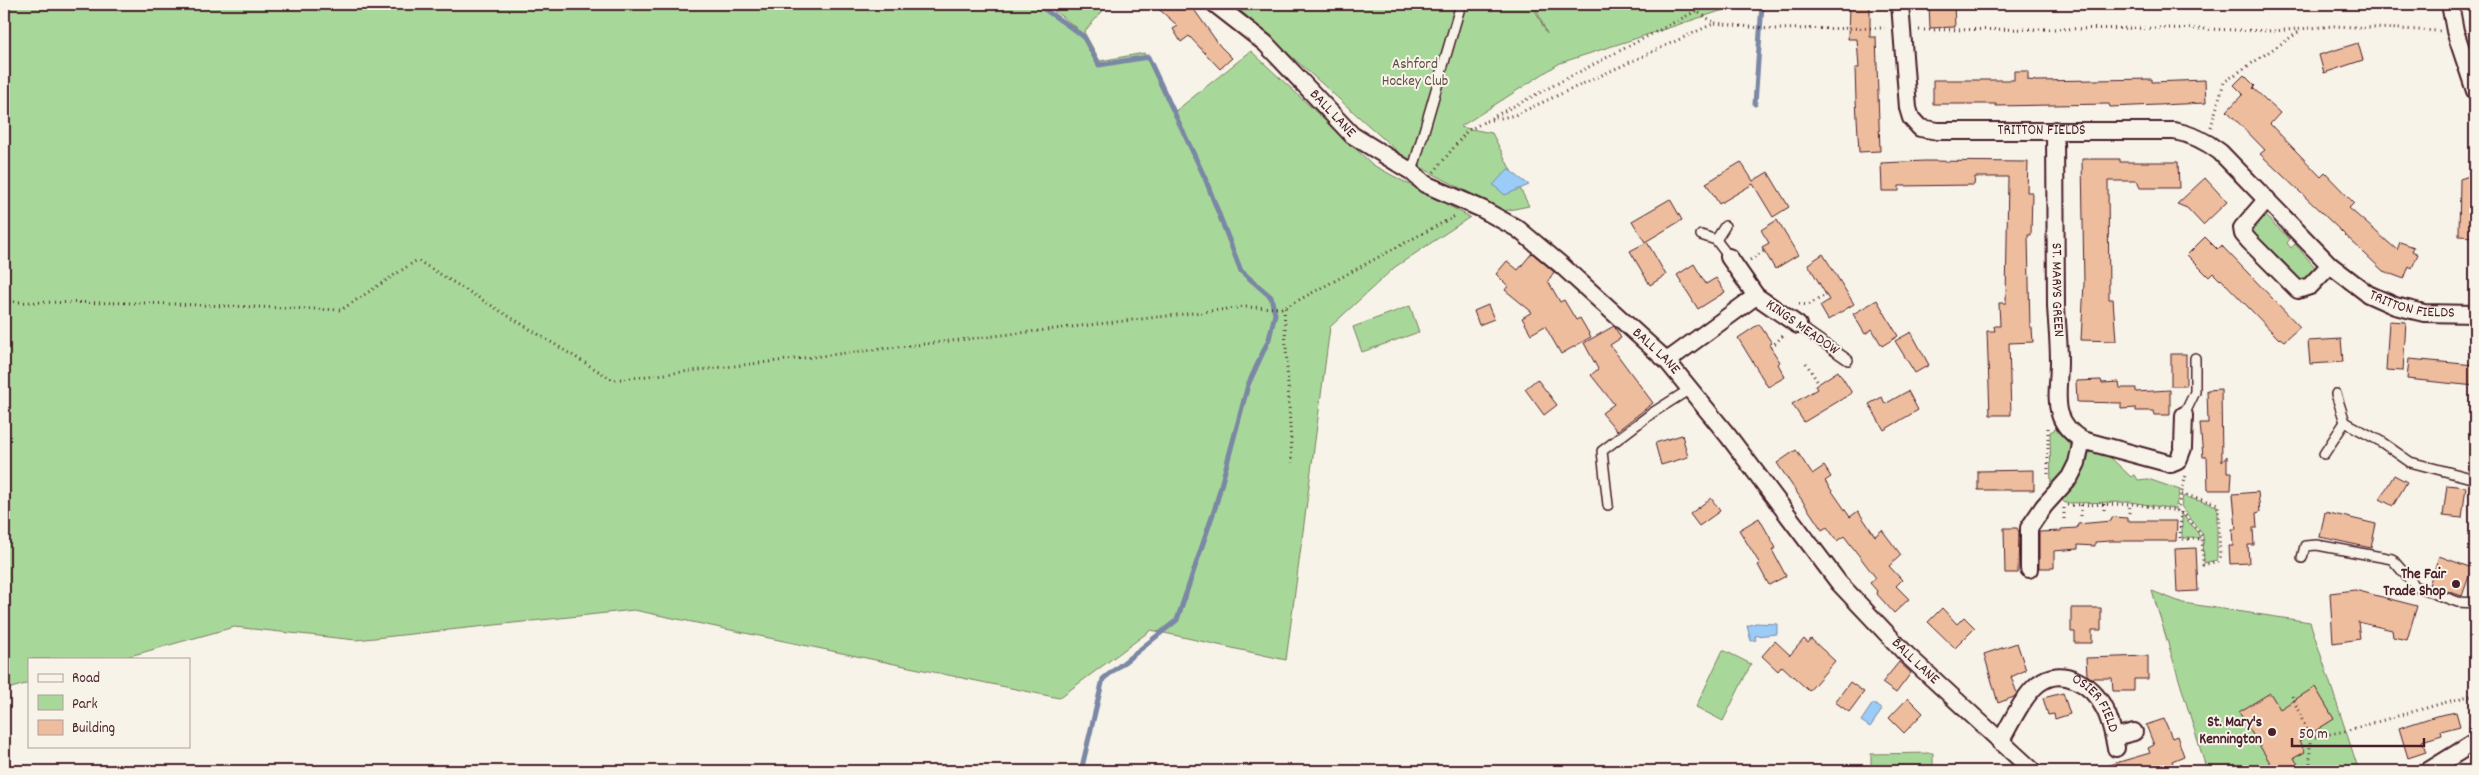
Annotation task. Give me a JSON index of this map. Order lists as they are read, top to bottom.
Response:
{
  "streets": {
    "street": [
      "BALL LANE",
      "TRITTON FIELDS",
      "ST. MARYS GREEN",
      "KINGS MEADOW",
      "OSIER FIELD"
    ]
  },
  "crossings": [
    ["BALL LANE", "KINGS MEADOW"],
    ["BALL LANE", "OSIER FIELD"],
    ["TRITTON FIELDS", "ST. MARYS GREEN"]
  ],
  "parks": ["Ashford Hockey Club"],
  "places": ["The Fair Trade Shop", "St. Mary's Kennington"],
  "legend": ["Road", "Park", "Building"],
  "scale_bar": "50 m"
}
